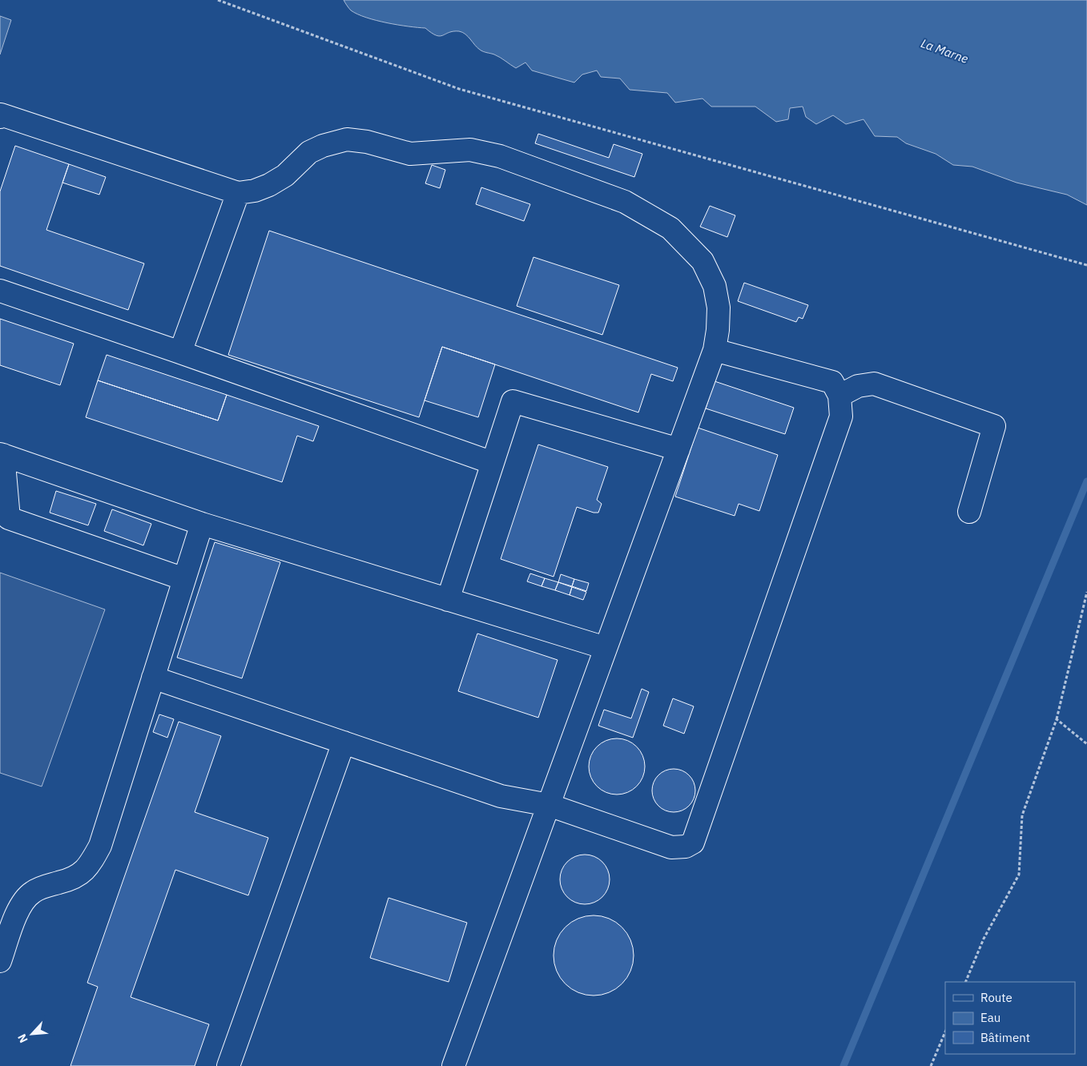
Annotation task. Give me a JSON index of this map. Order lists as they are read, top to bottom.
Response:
{
  "water": ["La Marne"],
  "legend": ["Route", "Eau", "Bâtiment"],
  "north": "bottom left"
}
